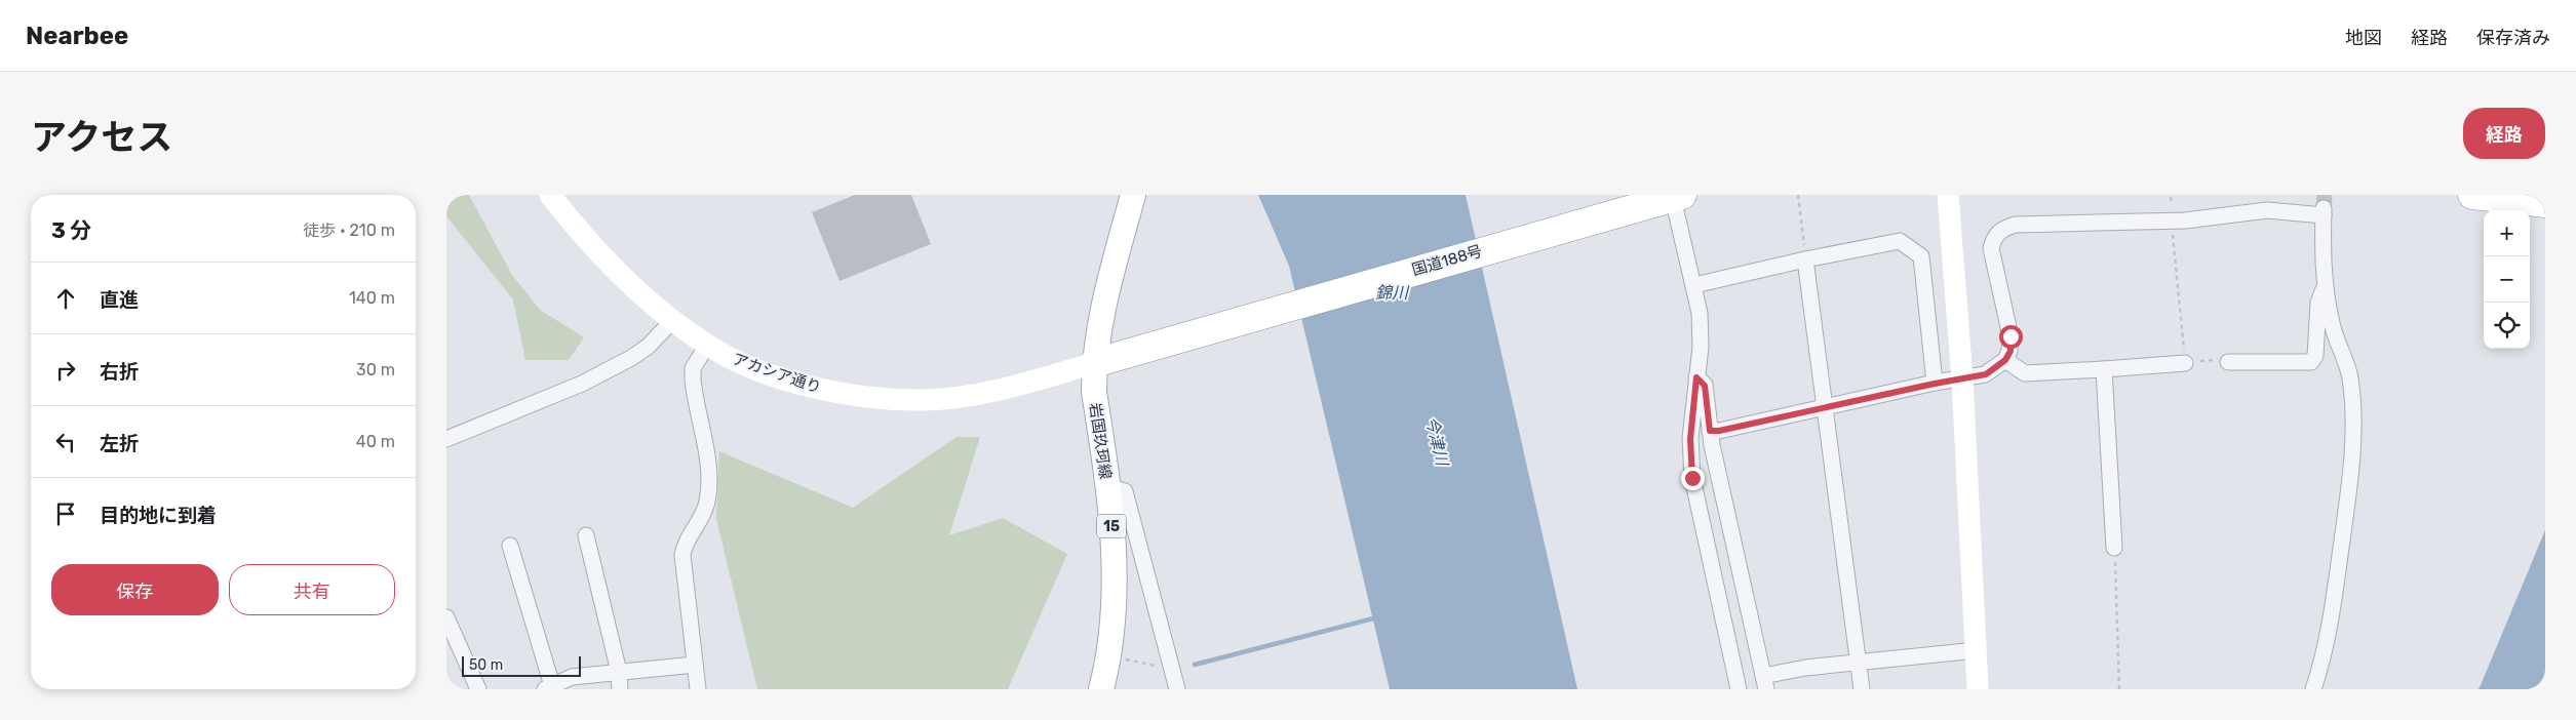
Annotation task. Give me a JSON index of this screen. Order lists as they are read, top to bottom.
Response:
{
  "streets": {
    "highway": ["国道188号"],
    "main road": ["岩国玖珂線", "15"],
    "street": ["アカシア通り"]
  },
  "crossings": [
    ["国道188号", "アカシア通り"],
    ["国道188号", "岩国玖珂線"],
    ["アカシア通り", "岩国玖珂線"]
  ],
  "water": ["錦川", "今津川"],
  "scale_bar": "50 m",
  "page": {
    "header": "Nearbee",
    "nav": ["地図", "経路", "保存済み"],
    "title": "アクセス",
    "buttons": [
      "経路",
      ["保存", "共有"]
    ],
    "heading": ["3 分", "徒歩 · 210 m"],
    "map_buttons": ["+", "−"],
    "list": [
      ["直進", "140 m"],
      ["右折", "30 m"],
      ["左折", "40 m"],
      "目的地に到着"
    ],
    "scale": "50 m"
  }
}
